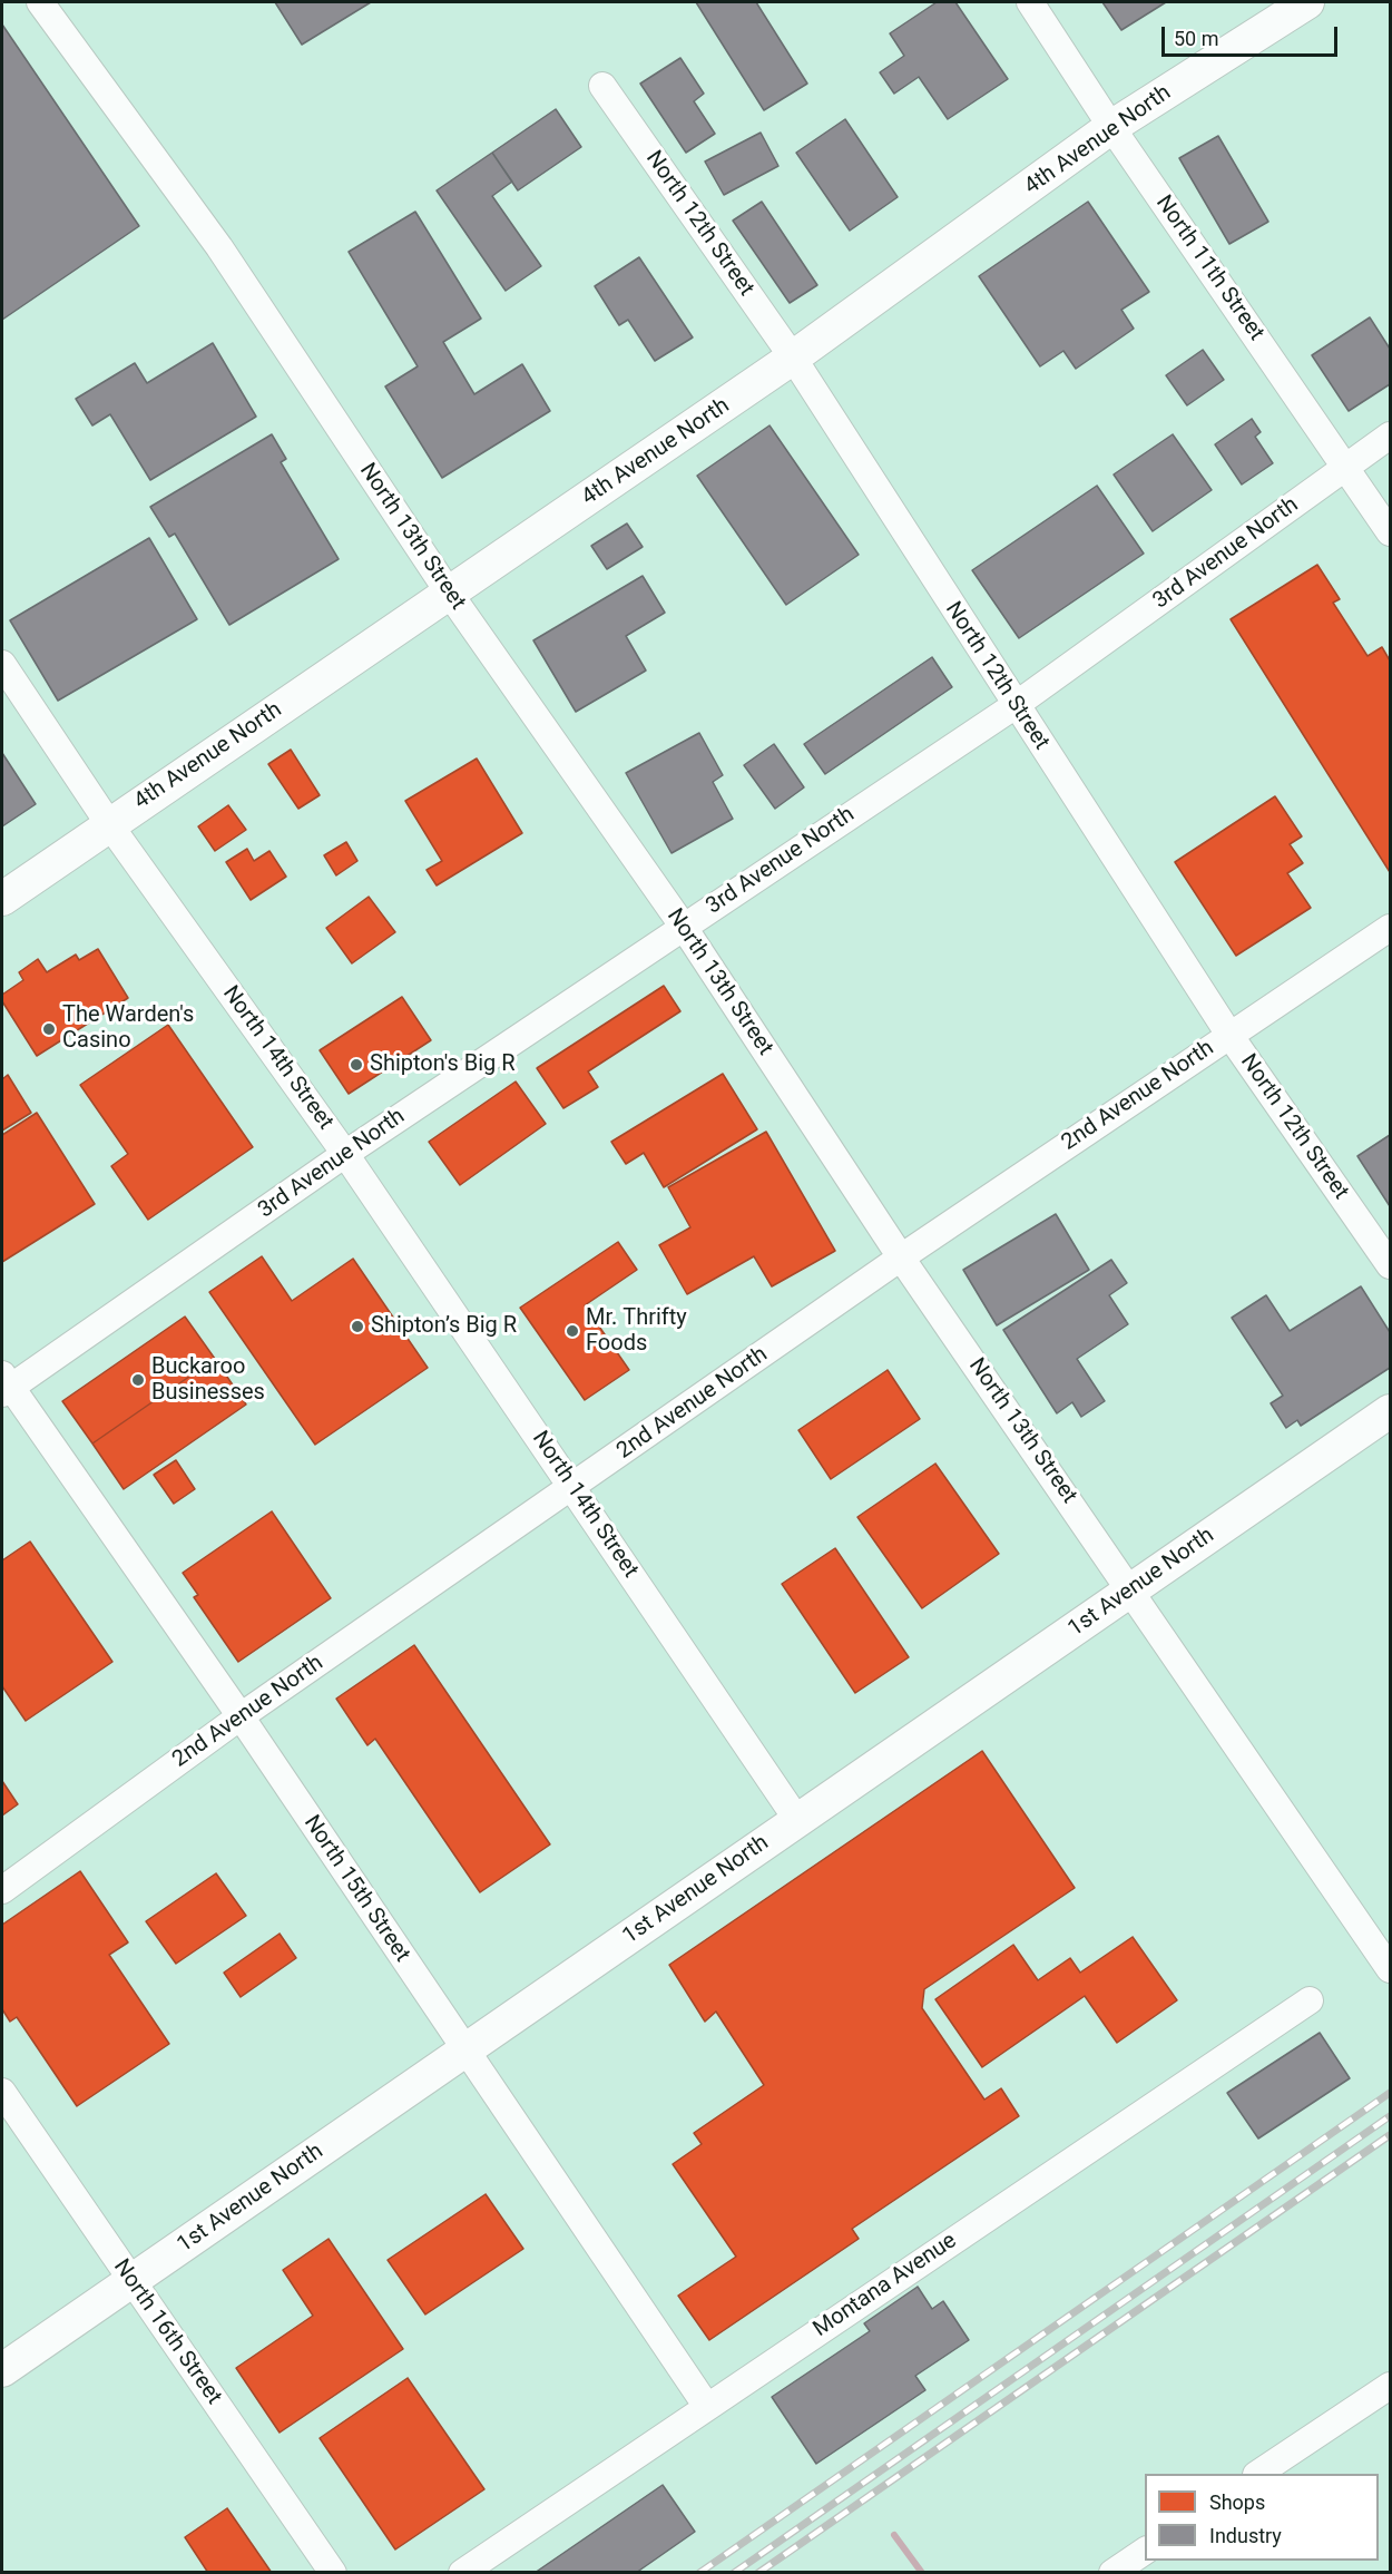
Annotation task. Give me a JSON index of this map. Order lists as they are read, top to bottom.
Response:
{
  "streets": {
    "main road": ["4th Avenue North", "1st Avenue North"],
    "street": [
      "North 12th Street",
      "North 11th Street",
      "North 13th Street",
      "3rd Avenue North",
      "North 14th Street",
      "2nd Avenue North",
      "North 15th Street",
      "Montana Avenue",
      "North 16th Street"
    ]
  },
  "crossings": [
    ["4th Avenue North", "North 12th Street"],
    ["4th Avenue North", "North 11th Street"],
    ["4th Avenue North", "North 13th Street"],
    ["4th Avenue North", "North 14th Street"],
    ["North 12th Street", "3rd Avenue North"],
    ["North 12th Street", "2nd Avenue North"],
    ["North 11th Street", "3rd Avenue North"],
    ["North 13th Street", "3rd Avenue North"],
    ["North 13th Street", "2nd Avenue North"],
    ["North 13th Street", "1st Avenue North"],
    ["3rd Avenue North", "North 14th Street"],
    ["3rd Avenue North", "North 15th Street"],
    ["North 14th Street", "2nd Avenue North"],
    ["North 14th Street", "1st Avenue North"],
    ["2nd Avenue North", "North 15th Street"],
    ["1st Avenue North", "North 15th Street"],
    ["1st Avenue North", "North 16th Street"],
    ["North 15th Street", "Montana Avenue"]
  ],
  "places": [
    "The Warden's Casino",
    "Shipton's Big R",
    "Shipton’s Big R",
    "Mr. Thrifty Foods",
    "Buckaroo Businesses"
  ],
  "legend": ["Shops", "Industry"],
  "scale_bar": "50 m"
}
